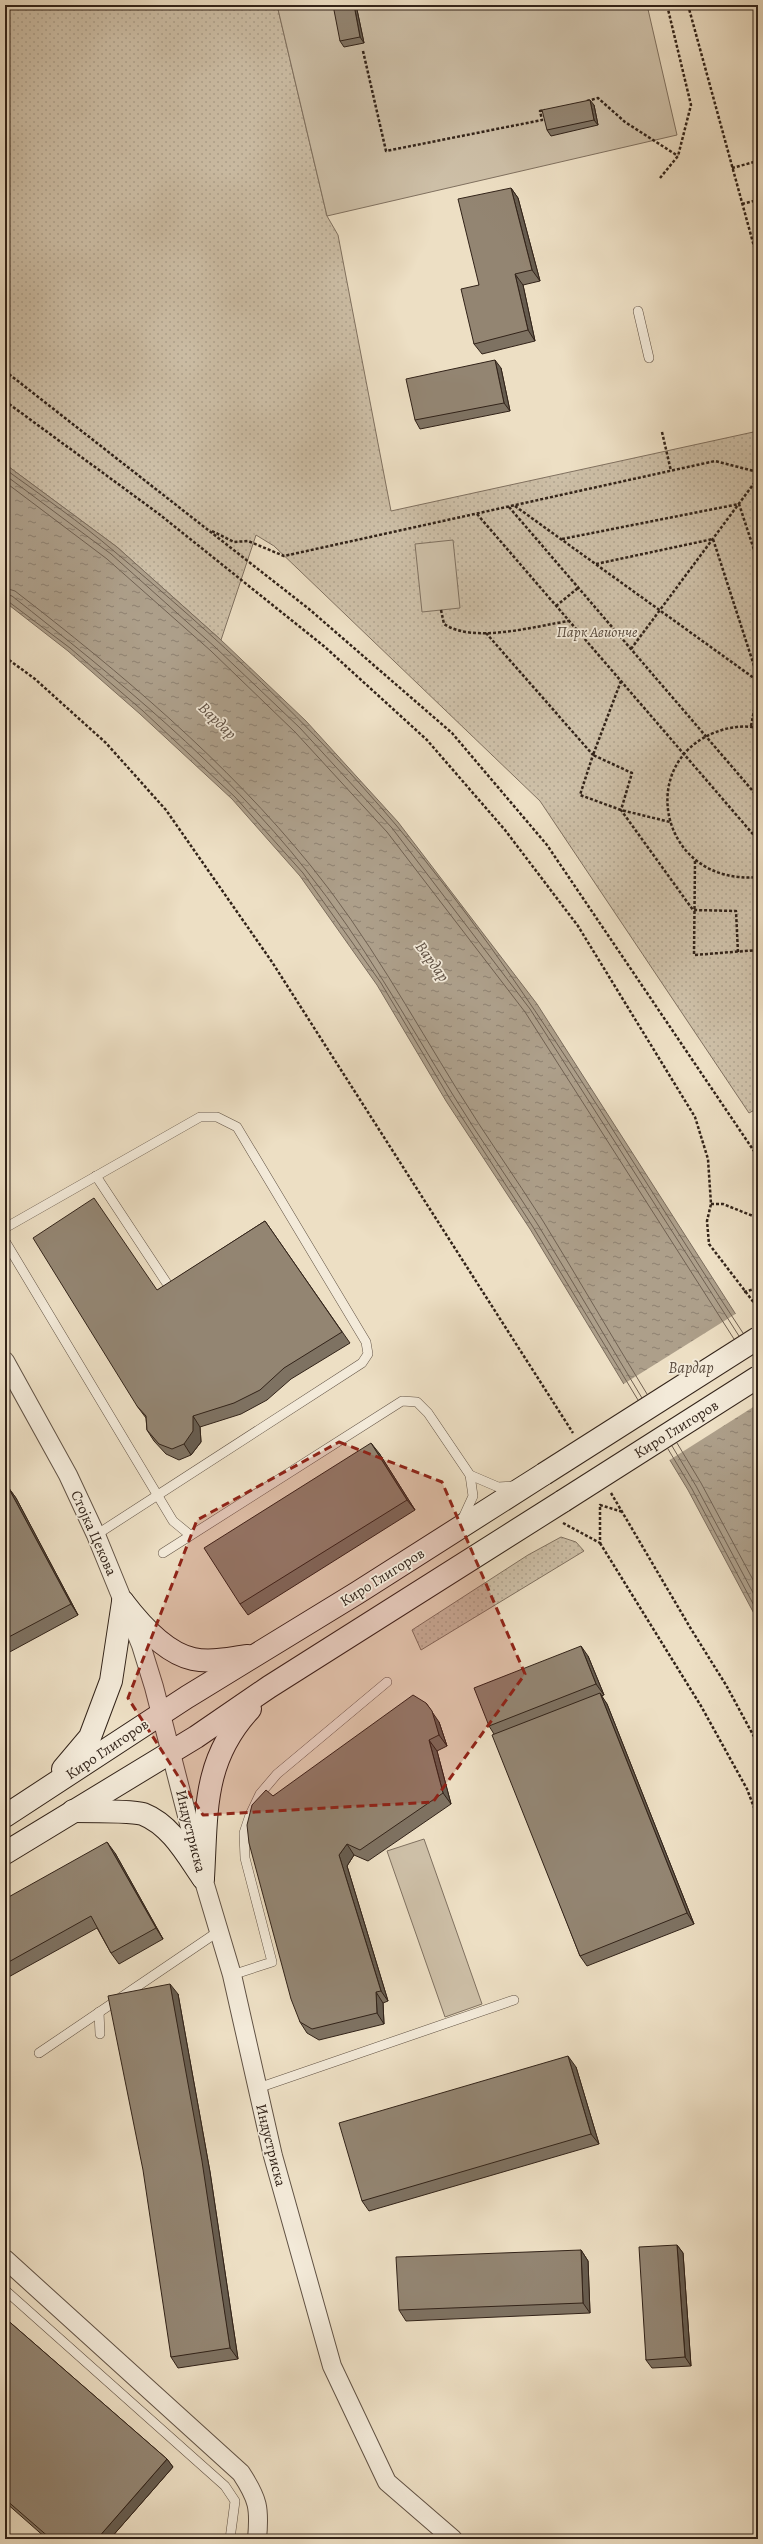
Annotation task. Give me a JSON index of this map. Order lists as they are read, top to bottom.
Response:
{
  "streets": {
    "street": ["Киро Глигоров", "Стојка Цекова", "Индустриска"]
  },
  "crossings": [
    ["Киро Глигоров", "Стојка Цекова"],
    ["Киро Глигоров", "Индустриска"],
    ["Стојка Цекова", "Индустриска"]
  ],
  "water": ["Вардар"],
  "parks": ["Парк Авионче"]
}
